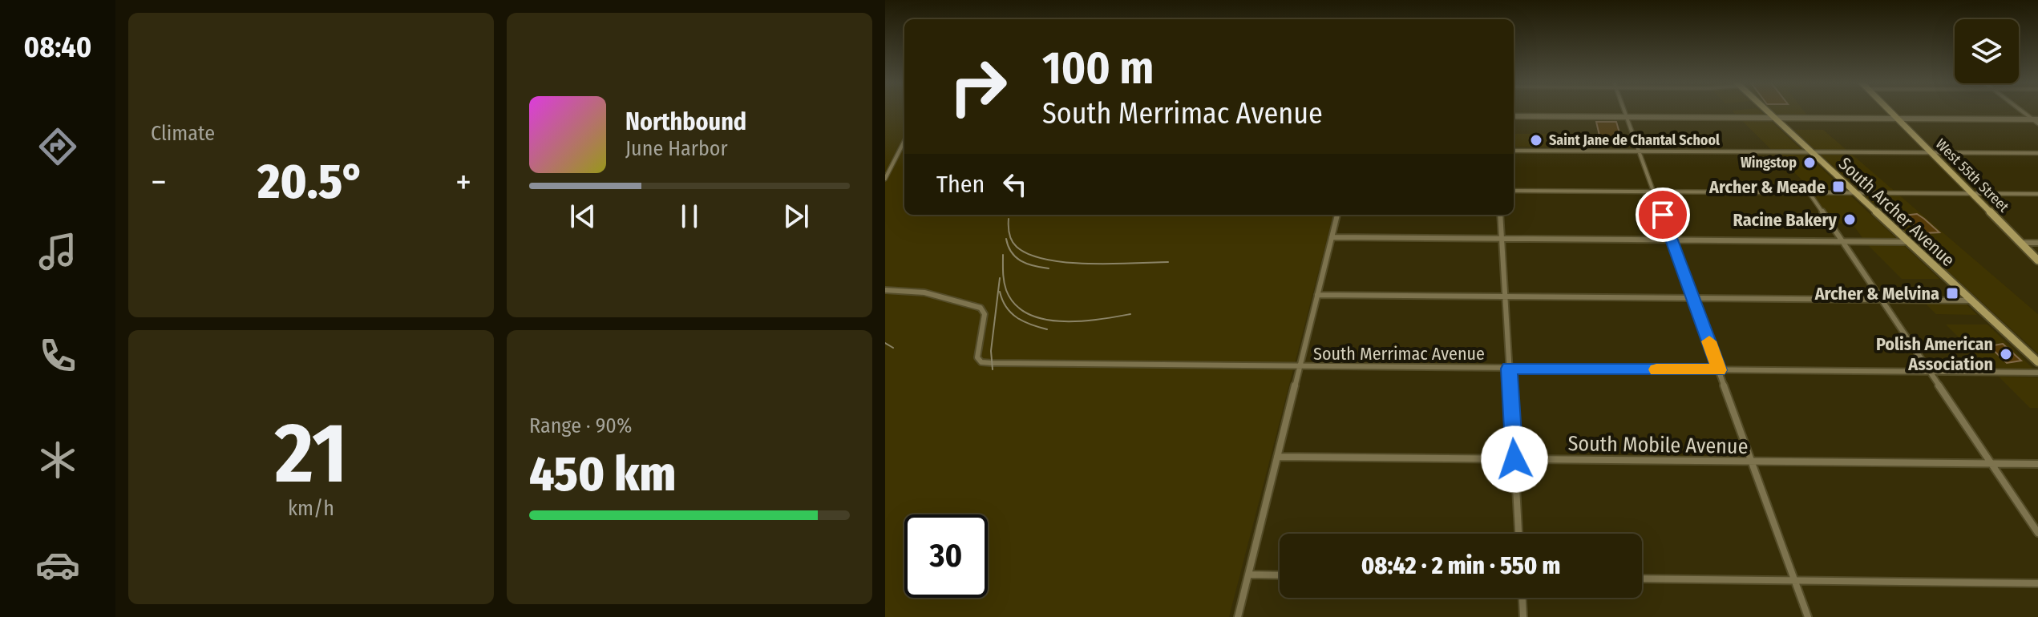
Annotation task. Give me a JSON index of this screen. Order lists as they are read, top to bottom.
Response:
{
  "streets": {
    "main road": ["West 55th Street", "South Archer Avenue"],
    "street": ["South Merrimac Avenue", "South Mobile Avenue"]
  },
  "places": {
    "other": [
      "Saint Jane de Chantal School",
      "Wingstop",
      "Racine Bakery",
      "Polish American Association"
    ],
    "transit": ["Archer & Meade", "Archer & Melvina"]
  },
  "page": {
    "tabs": "08:40",
    "tile": [
      "Climate",
      ["21", "km/h"],
      ["Range · 90%", "450 km"]
    ],
    "turn": ["100 m", "South Merrimac Avenue"],
    "song": ["Northbound", "June Harbor"],
    "then": "Then",
    "heat": ["−", "20.5°", "+"],
    "limit": "30",
    "trip": "08:42 · 2 min · 550 m"
  }
}
